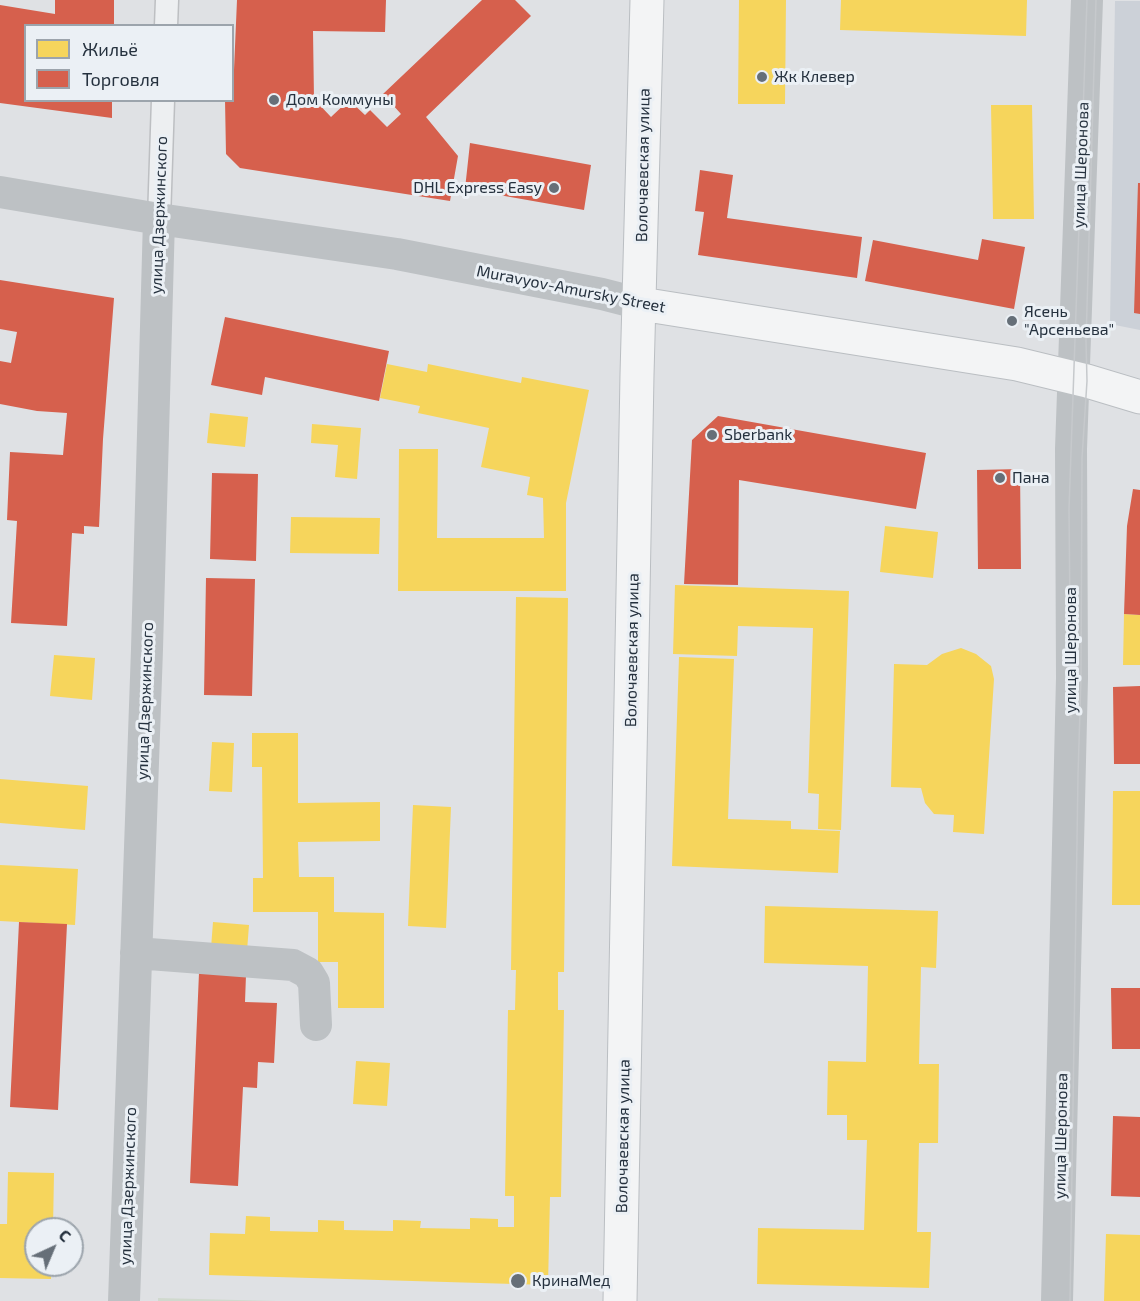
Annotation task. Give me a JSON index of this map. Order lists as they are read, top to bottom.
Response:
{
  "streets": {
    "main road": [
      "Волочаевская улица",
      "улица Шеронова",
      "улица Дзержинского",
      "Muravyov-Amursky Street"
    ]
  },
  "crossings": [
    ["Волочаевская улица", "Muravyov-Amursky Street"],
    ["улица Шеронова", "Muravyov-Amursky Street"],
    ["улица Дзержинского", "Muravyov-Amursky Street"]
  ],
  "places": [
    "Жк Клевер",
    "Дом Коммуны",
    "DHL Express Easy",
    "Ясень \"Арсеньева\"",
    "Sberbank",
    "Пана",
    "КринаМед"
  ],
  "legend": ["Жильё", "Торговля"],
  "north": "top right"
}
